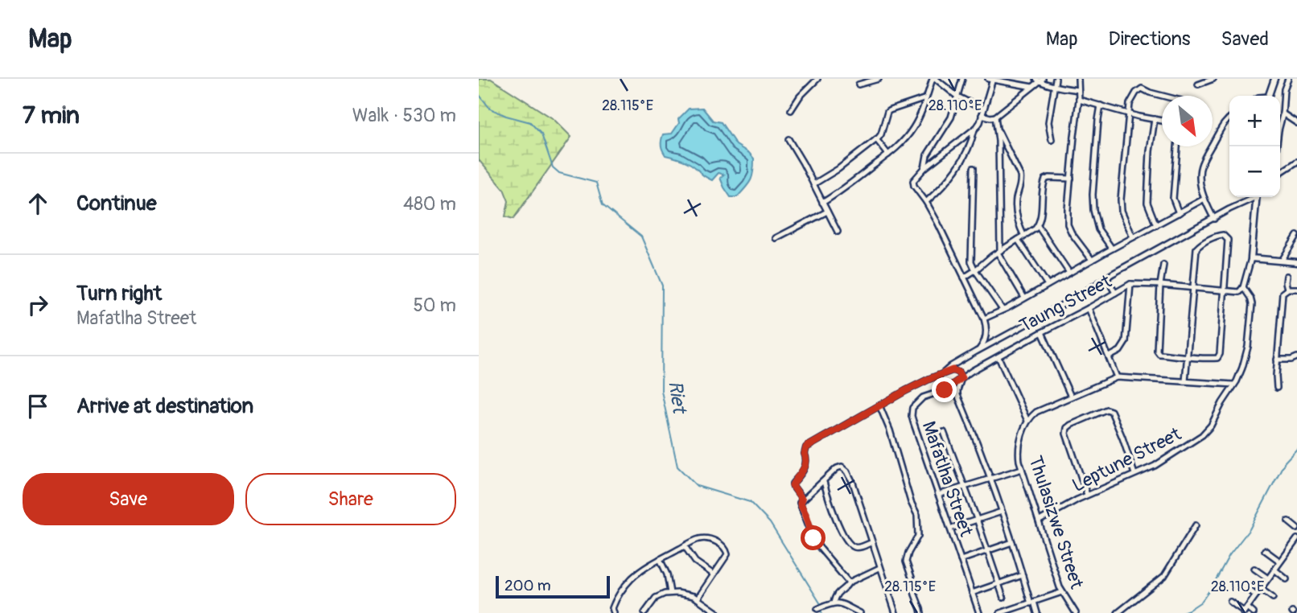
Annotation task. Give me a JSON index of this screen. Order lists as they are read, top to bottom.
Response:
{
  "streets": {
    "street": [
      "Taung Street",
      "Leptune Street",
      "Mafatlha Street",
      "Thulasizwe Street"
    ]
  },
  "crossings": [
    ["Taung Street", "Leptune Street"],
    ["Taung Street", "Mafatlha Street"],
    ["Leptune Street", "Thulasizwe Street"]
  ],
  "water": ["Riet"],
  "scale_bar": "200 m",
  "north": "bottom right",
  "page": {
    "header": "Map",
    "nav": ["Map", "Directions", "Saved"],
    "heading": ["7 min", "Walk · 530 m"],
    "map_buttons": ["+", "−"],
    "list": [
      ["Continue", "480 m"],
      ["Turn right", "Mafatlha Street", "50 m"],
      "Arrive at destination"
    ],
    "buttons": ["Save", "Share"],
    "scale": "200 m"
  },
  "coordinates": ["28.115°E", "28.110°E"]
}
